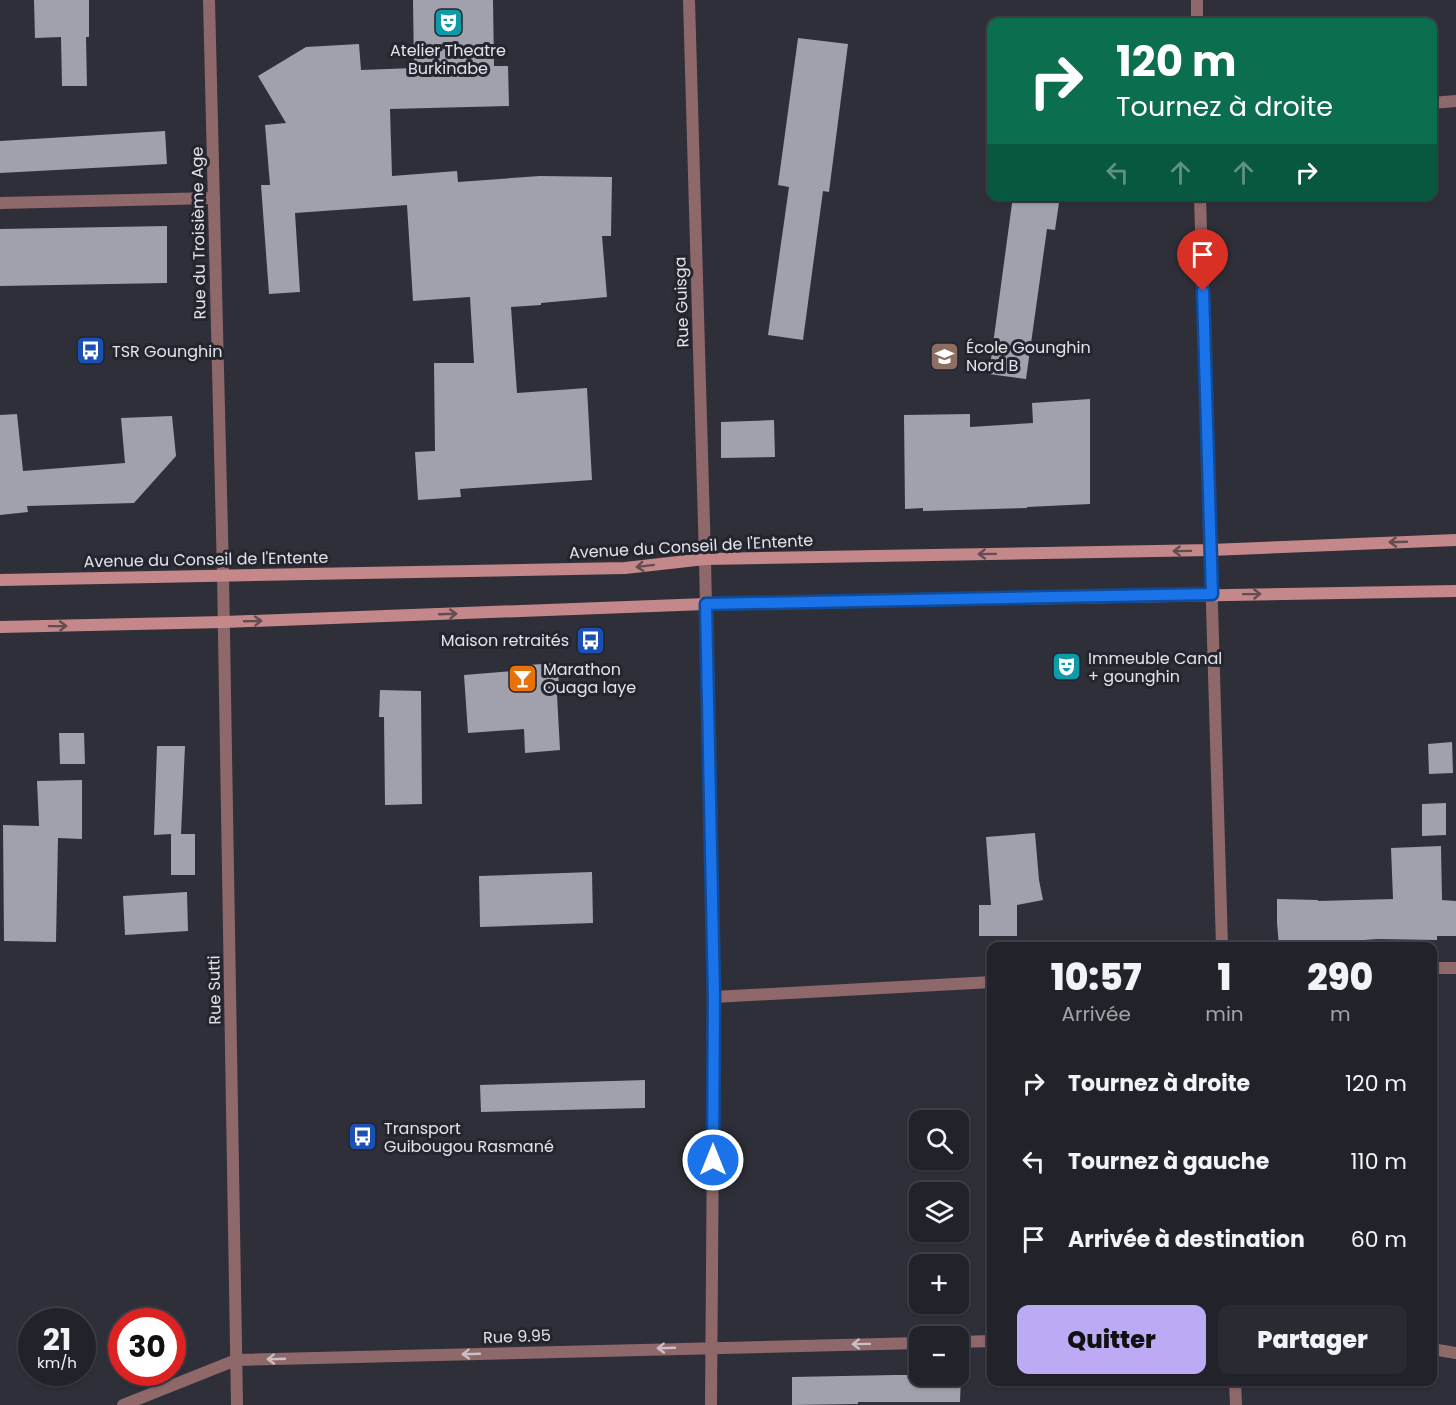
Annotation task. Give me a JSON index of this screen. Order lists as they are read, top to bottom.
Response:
{
  "streets": {
    "street": [
      "Rue du Troisième Age",
      "Rue Guisga",
      "Avenue du Conseil de l'Entente",
      "Rue Sutti",
      "Rue 9.95"
    ]
  },
  "crossings": [
    ["Rue du Troisième Age", "Avenue du Conseil de l'Entente"],
    ["Rue du Troisième Age", "Rue Sutti"],
    ["Rue Guisga", "Avenue du Conseil de l'Entente"],
    ["Rue Guisga", "Rue 9.95"],
    ["Avenue du Conseil de l'Entente", "Rue Sutti"],
    ["Rue Sutti", "Rue 9.95"]
  ],
  "one_way": ["Rue 9.95"],
  "places": {
    "theatre": ["Atelier Theatre Burkinabe", "Immeuble Canal + gounghin"],
    "bus stop": ["TSR Gounghin", "Maison retraités", "Transport Guibougou Rasmané"],
    "school or university": ["École Gounghin Nord B"],
    "bar": ["Marathon Ouaga laye"]
  },
  "page": {
    "turn": ["120 m", "Tournez à droite"],
    "eta": [
      "10:57",
      "Arrivée",
      "1",
      "min",
      "290",
      "m"
    ],
    "list": [
      {
        "name": "Tournez à droite",
        "value": "120 m"
      },
      {
        "name": "Tournez à gauche",
        "value": "110 m"
      },
      {
        "name": "Arrivée à destination",
        "value": "60 m"
      }
    ],
    "map_buttons": ["+", "−"],
    "buttons": ["Quitter", "Partager"],
    "speed": "21 km/h",
    "limit": "30"
  }
}
